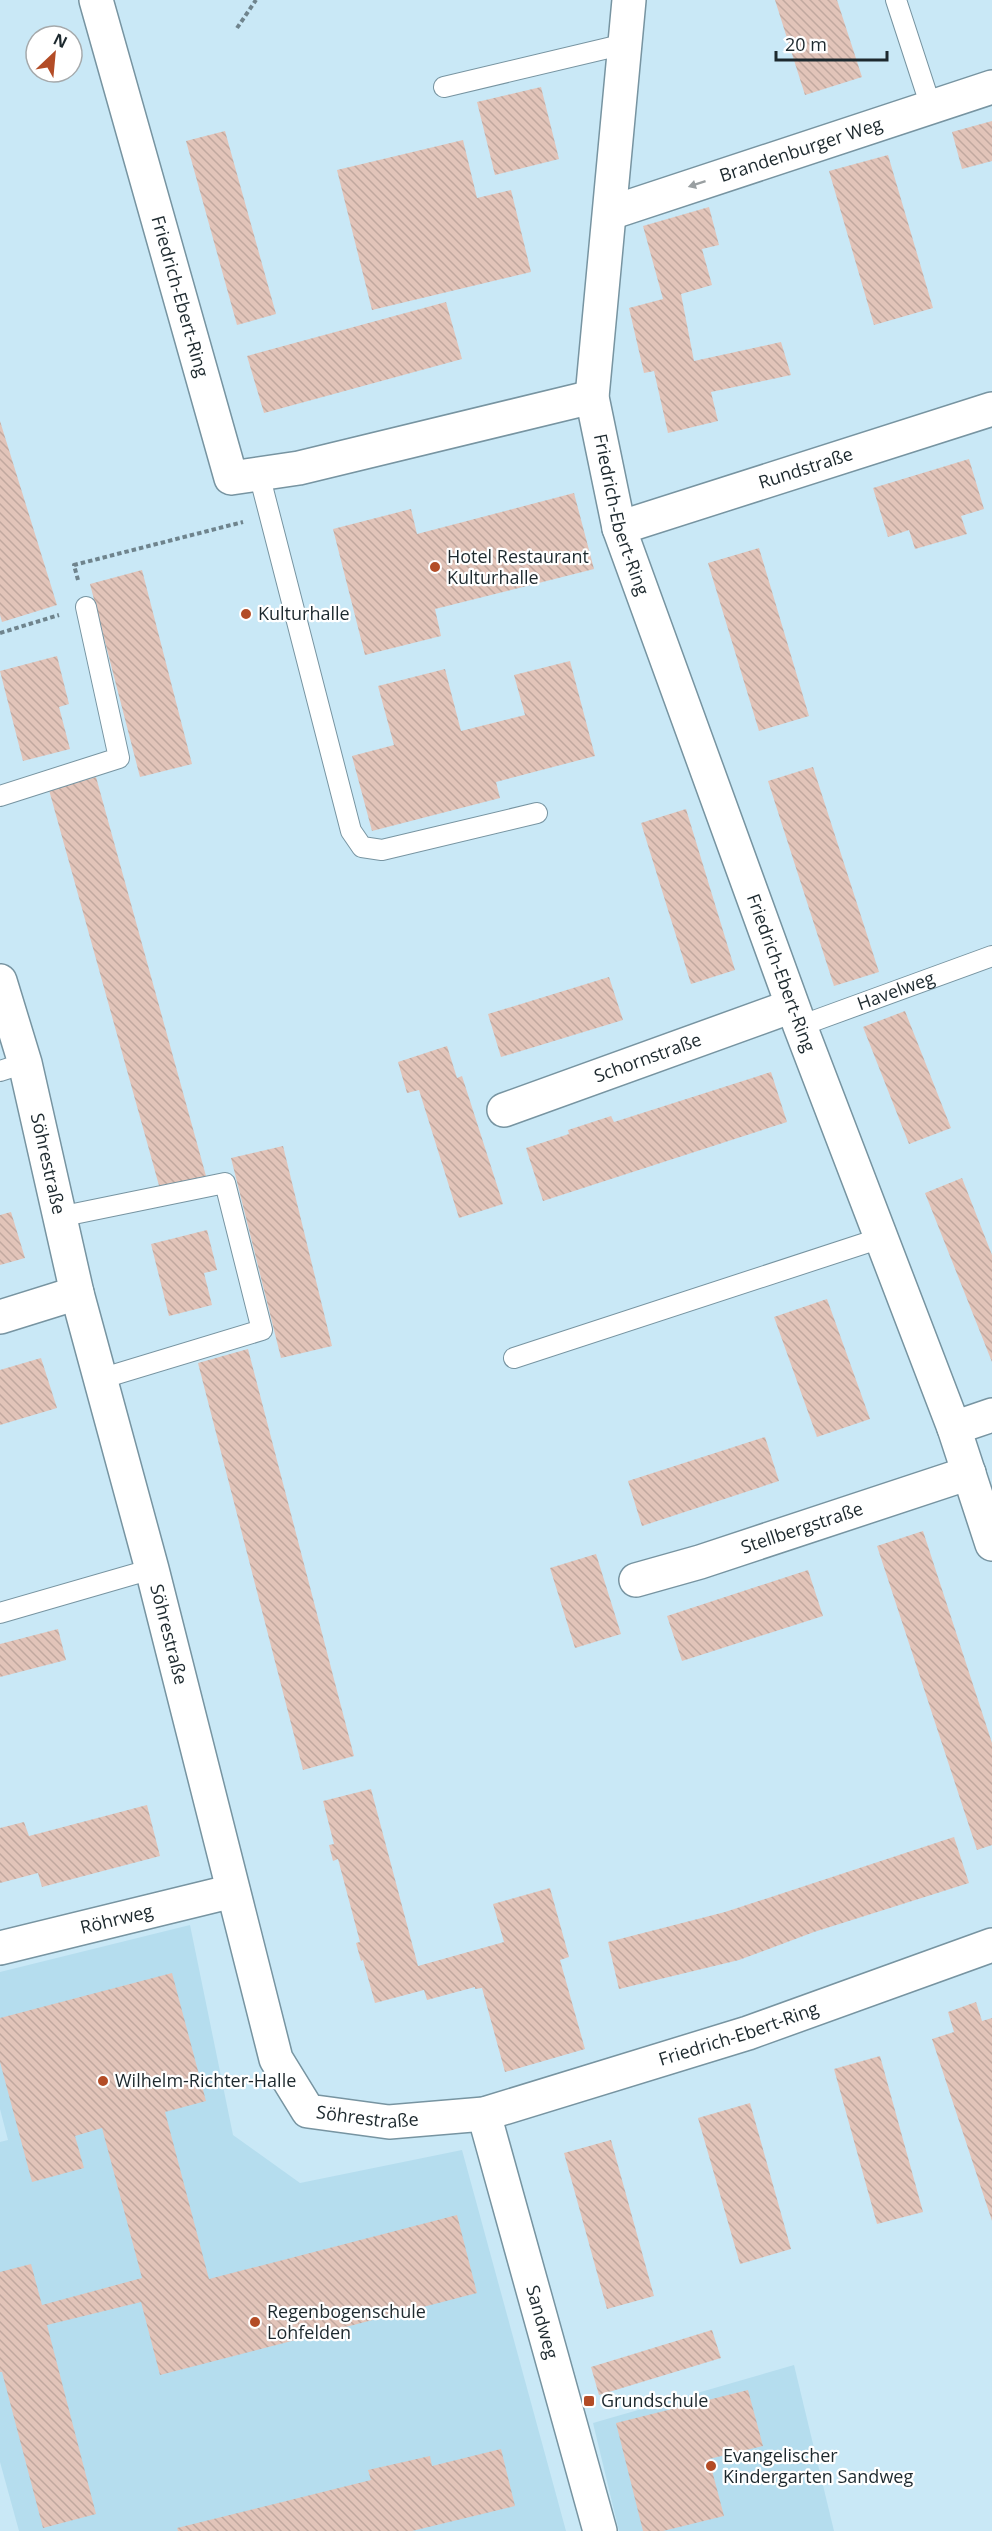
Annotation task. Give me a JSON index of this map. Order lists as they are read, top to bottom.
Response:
{
  "streets": {
    "street": [
      "Brandenburger Weg",
      "Friedrich-Ebert-Ring",
      "Rundstraße",
      "Schornstraße",
      "Söhrestraße",
      "Stellbergstraße",
      "Röhrweg",
      "Sandweg"
    ],
    "lane": ["Havelweg"]
  },
  "crossings": [
    ["Brandenburger Weg", "Friedrich-Ebert-Ring"],
    ["Friedrich-Ebert-Ring", "Rundstraße"],
    ["Friedrich-Ebert-Ring", "Havelweg"],
    ["Friedrich-Ebert-Ring", "Schornstraße"],
    ["Friedrich-Ebert-Ring", "Söhrestraße"],
    ["Friedrich-Ebert-Ring", "Stellbergstraße"],
    ["Friedrich-Ebert-Ring", "Sandweg"],
    ["Havelweg", "Schornstraße"],
    ["Söhrestraße", "Röhrweg"],
    ["Söhrestraße", "Sandweg"]
  ],
  "one_way": ["Brandenburger Weg"],
  "places": {
    "other": [
      "Hotel Restaurant Kulturhalle",
      "Kulturhalle",
      "Wilhelm-Richter-Halle",
      "Regenbogenschule Lohfelden",
      "Evangelischer Kindergarten Sandweg"
    ],
    "transit": ["Grundschule"]
  },
  "scale_bar": "20 m",
  "north": "top right"
}
